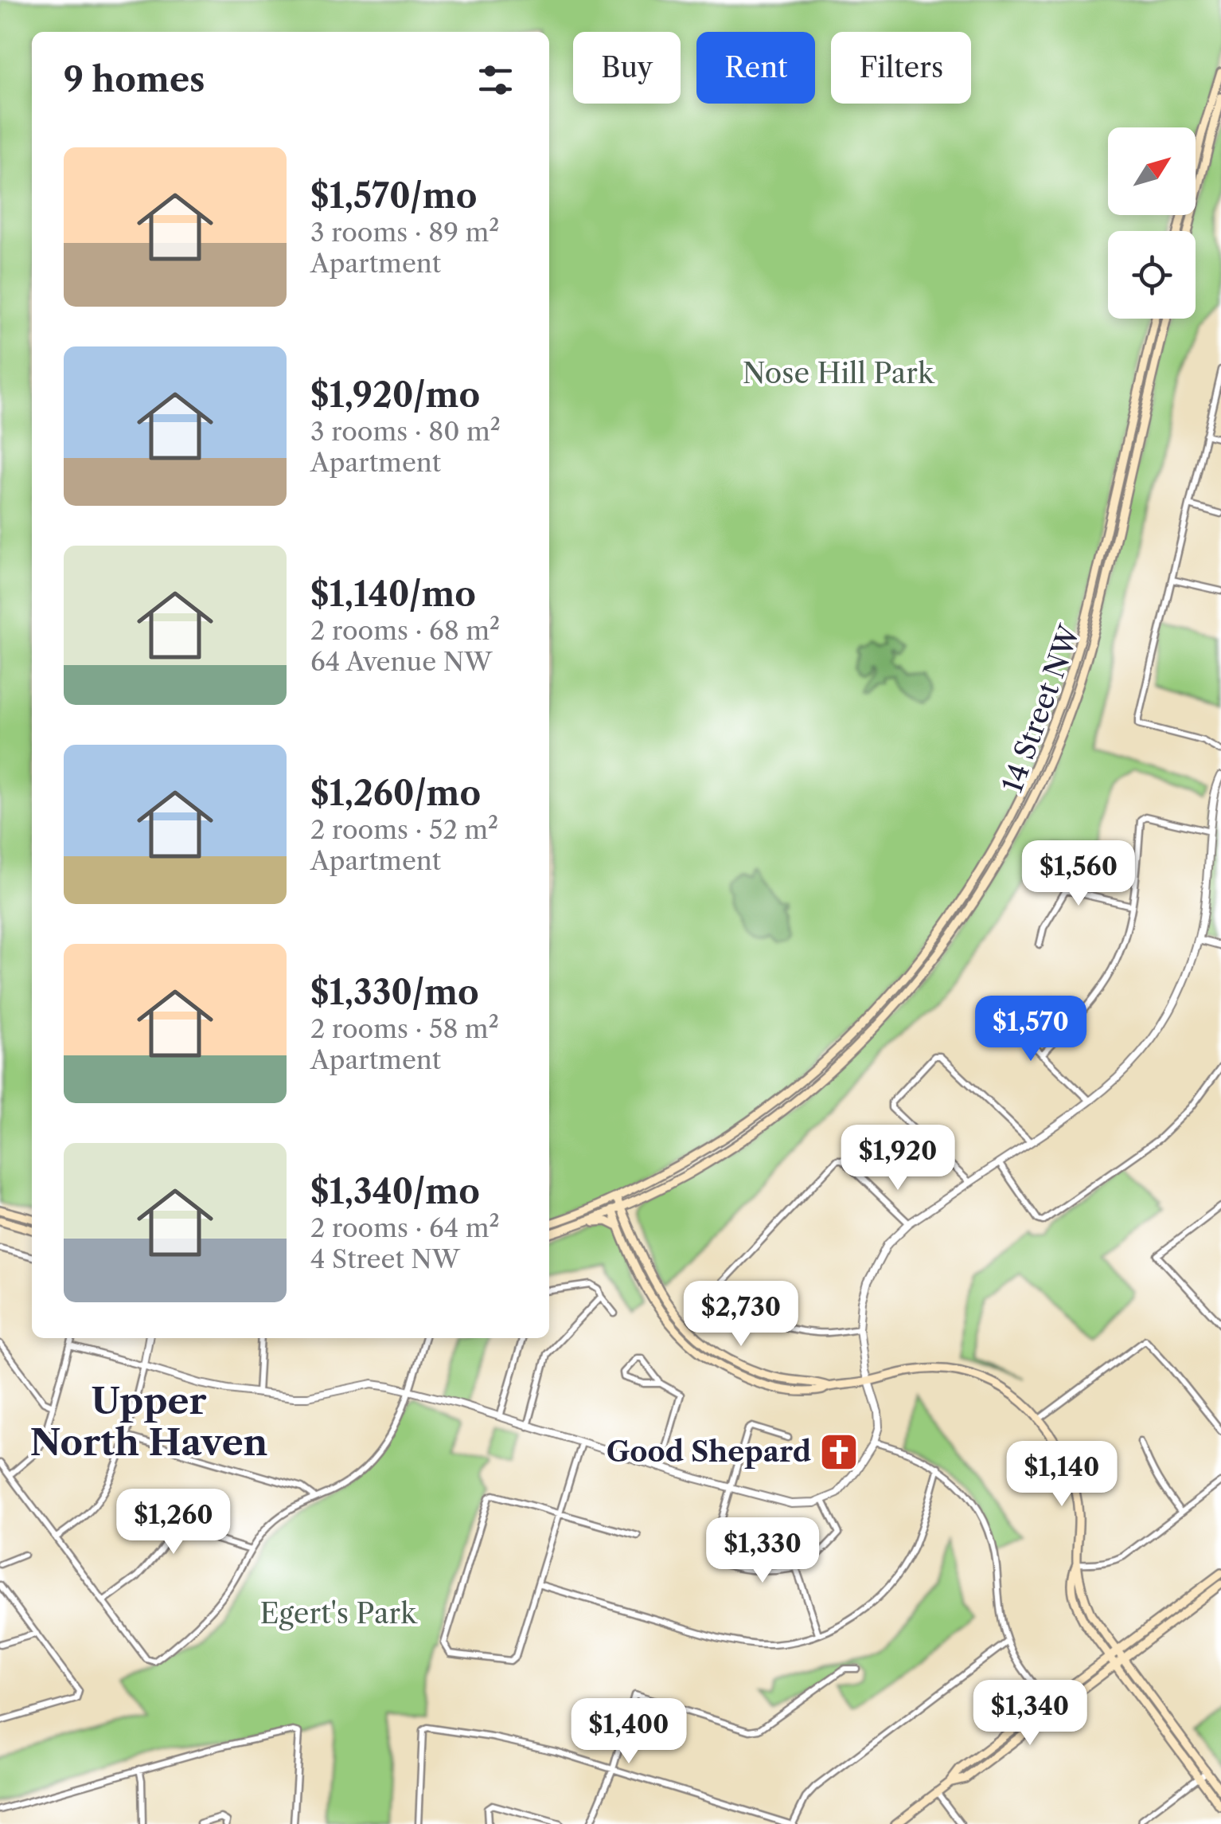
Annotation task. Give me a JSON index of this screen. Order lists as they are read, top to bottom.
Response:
{
  "streets": {
    "main road": ["14 Street NW"]
  },
  "districts": ["Upper North Haven"],
  "parks": ["Nose Hill Park", "Egert's Park"],
  "places": {
    "church": ["Good Shepard"]
  },
  "north": "top right",
  "page": {
    "chip": ["Buy", "Rent", "Filters"],
    "heading": "9 homes",
    "list": [
      {
        "name": "$1,570/mo",
        "note": "3 rooms · 89 m² · Apartment"
      },
      {
        "name": "$1,920/mo",
        "note": "3 rooms · 80 m² · Apartment"
      },
      {
        "name": "$1,140/mo",
        "note": "2 rooms · 68 m² · 64 Avenue NW"
      },
      {
        "name": "$1,260/mo",
        "note": "2 rooms · 52 m² · Apartment"
      },
      {
        "name": "$1,330/mo",
        "note": "2 rooms · 58 m² · Apartment"
      },
      {
        "name": "$1,340/mo",
        "note": "2 rooms · 64 m² · 4 Street NW"
      }
    ],
    "price": [
      "$1,560",
      "$1,570",
      "$1,920",
      "$2,730",
      "$1,140",
      "$1,260",
      "$1,330",
      "$1,340",
      "$1,400"
    ]
  }
}
